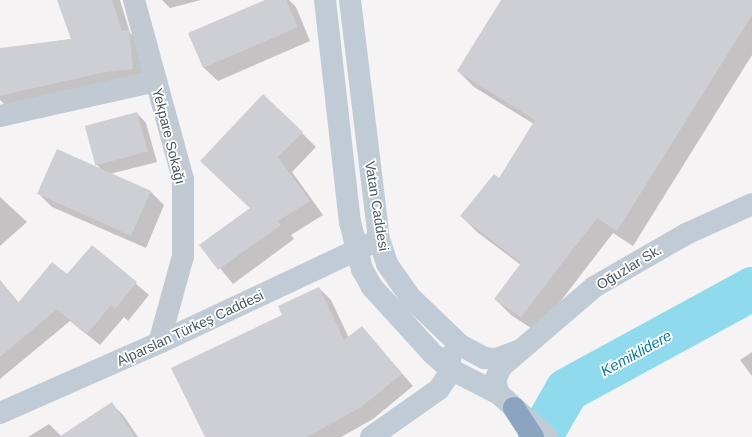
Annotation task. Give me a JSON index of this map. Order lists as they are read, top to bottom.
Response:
{
  "streets": {
    "street": [
      "Yekpare Sokağı",
      "Vatan Caddesi",
      "Oğuzlar Sk.",
      "Alparslan Türkeş Caddesi"
    ]
  },
  "crossings": [
    ["Yekpare Sokağı", "Alparslan Türkeş Caddesi"],
    ["Vatan Caddesi", "Oğuzlar Sk."],
    ["Vatan Caddesi", "Alparslan Türkeş Caddesi"]
  ],
  "water": ["Kemiklidere"]
}
